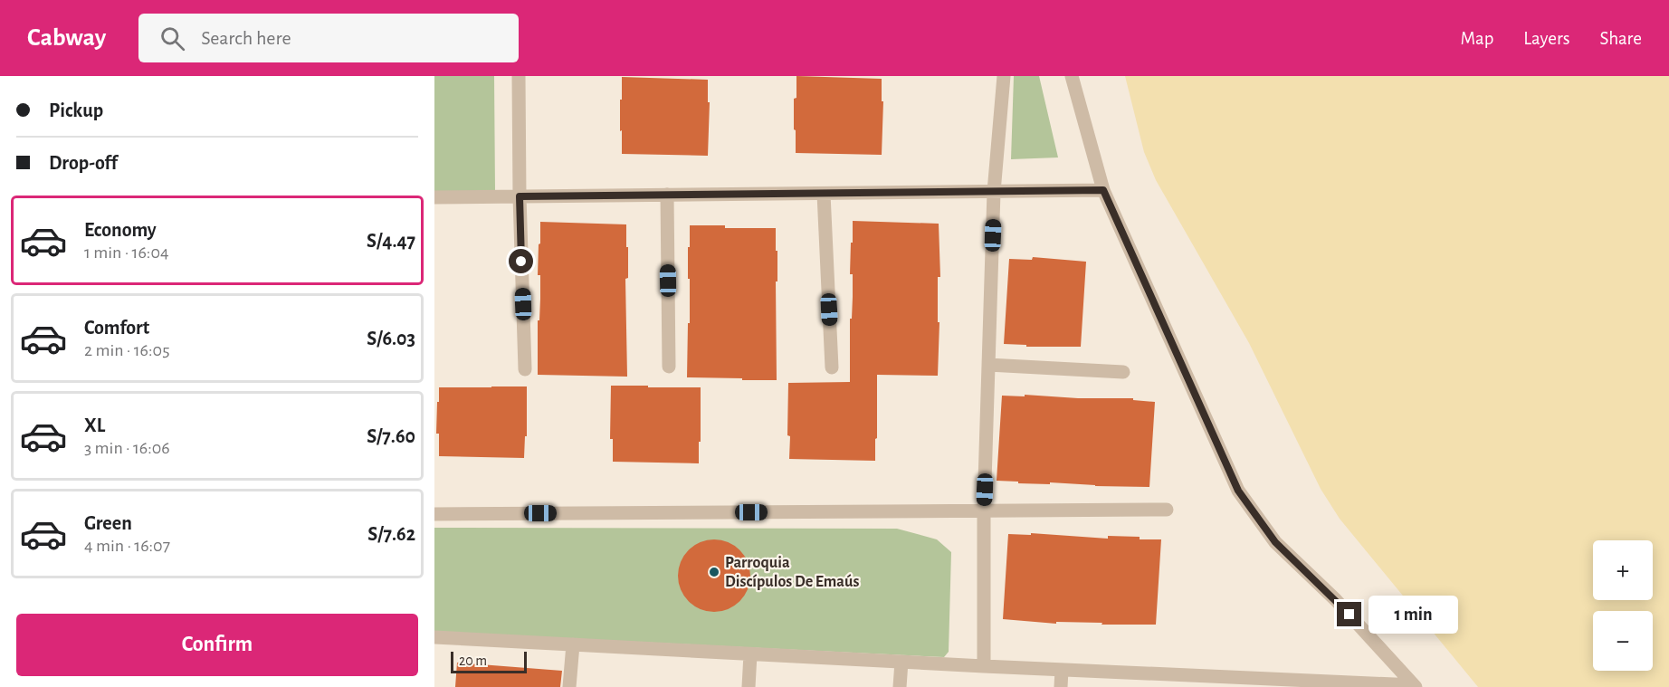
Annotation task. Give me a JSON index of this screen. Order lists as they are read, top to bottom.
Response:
{
  "places": ["Parroquia Discípulos De Emaús"],
  "scale_bar": "20 m",
  "page": {
    "header": "Cabway",
    "search": "Search here",
    "nav": ["Map", "Layers", "Share"],
    "banner": ["Pickup", "Drop-off"],
    "list": [
      {
        "name": "Economy",
        "note": "1 min · 16:04",
        "value": "S/4.47"
      },
      {
        "name": "Comfort",
        "note": "2 min · 16:05",
        "value": "S/6.03"
      },
      {
        "name": "XL",
        "note": "3 min · 16:06",
        "value": "S/7.60"
      },
      {
        "name": "Green",
        "note": "4 min · 16:07",
        "value": "S/7.62"
      }
    ],
    "map_buttons": ["+", "−"],
    "bubble": "1 min",
    "buttons": "Confirm",
    "scale": "20 m"
  }
}
